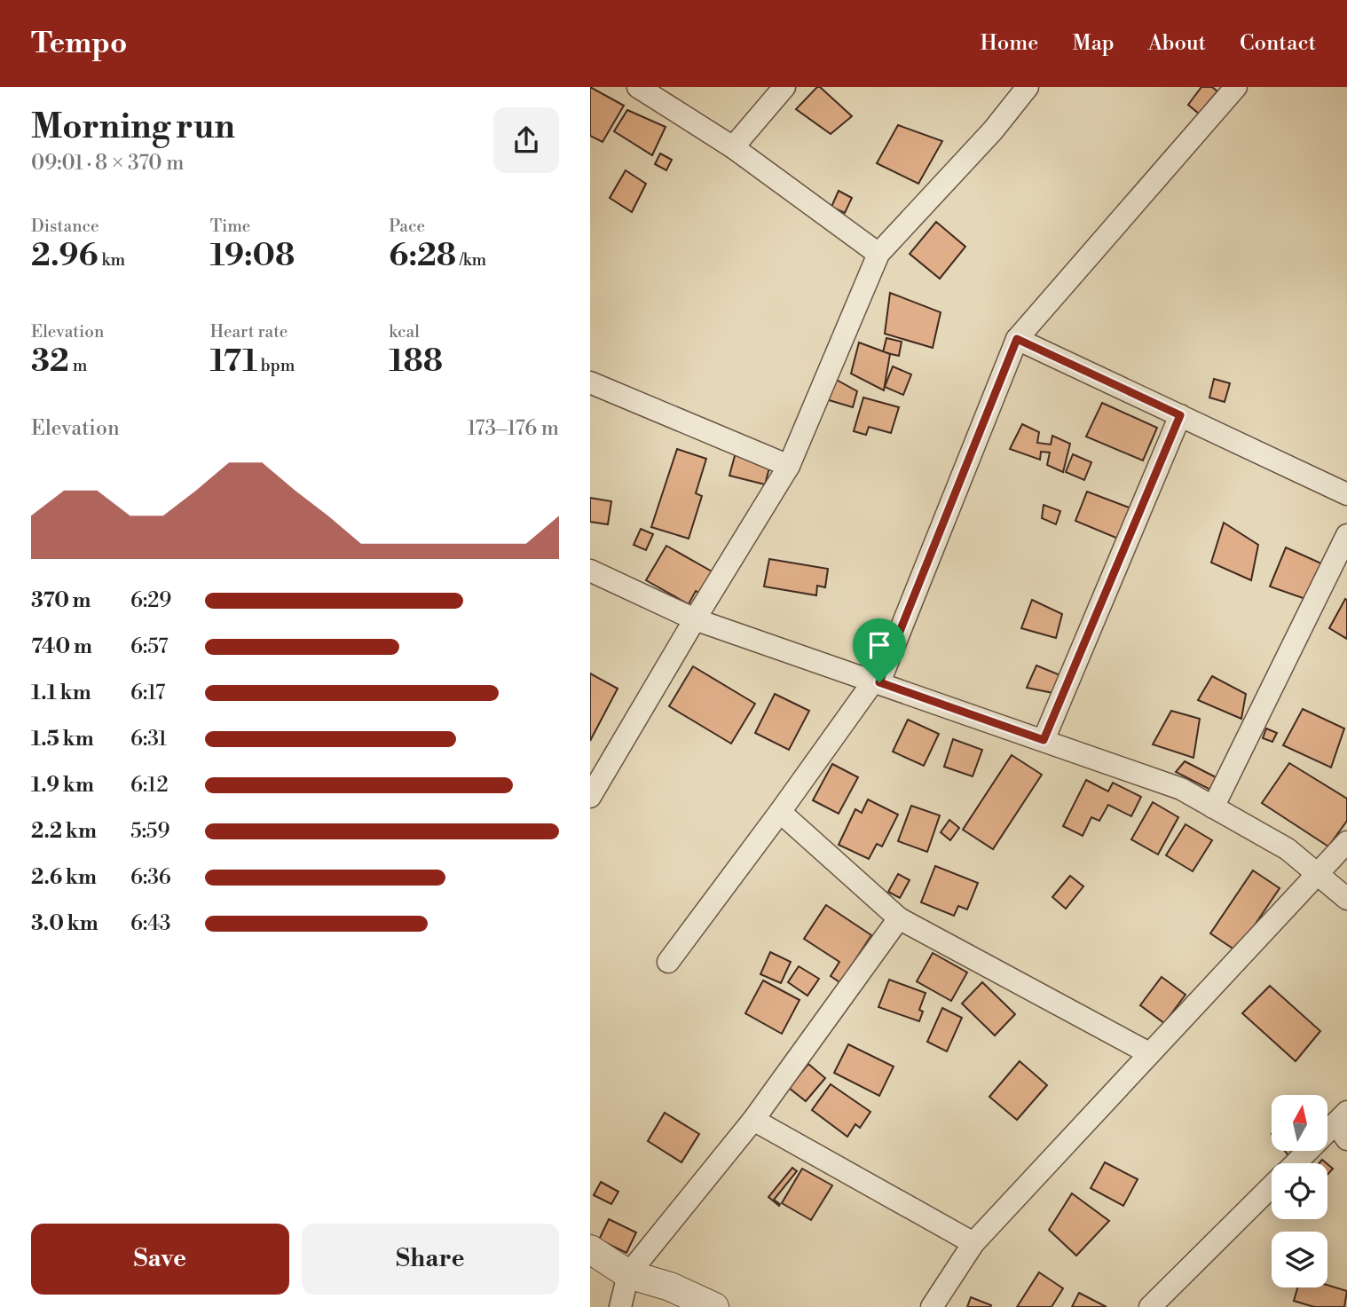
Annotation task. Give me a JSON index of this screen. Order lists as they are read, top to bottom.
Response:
{
  "north": "top",
  "page": {
    "header": "Tempo",
    "nav": [
      "Home",
      "Map",
      "About",
      "Contact"
    ],
    "heading": ["Morning run", "09:01 · 8 × 370 m"],
    "stats": [
      ["Distance", "2.96 km"],
      ["Time", "19:08"],
      ["Pace", "6:28 /km"],
      ["Elevation", "32 m"],
      ["Heart rate", "171 bpm"],
      ["kcal", "188"]
    ],
    "chart": ["Elevation", "173–176 m"],
    "list": [
      {
        "name": "370 m",
        "note": "6:29"
      },
      {
        "name": "740 m",
        "note": "6:57"
      },
      {
        "name": "1.1 km",
        "note": "6:17"
      },
      {
        "name": "1.5 km",
        "note": "6:31"
      },
      {
        "name": "1.9 km",
        "note": "6:12"
      },
      {
        "name": "2.2 km",
        "note": "5:59"
      },
      {
        "name": "2.6 km",
        "note": "6:36"
      },
      {
        "name": "3.0 km",
        "note": "6:43"
      }
    ],
    "buttons": ["Save", "Share"]
  }
}
